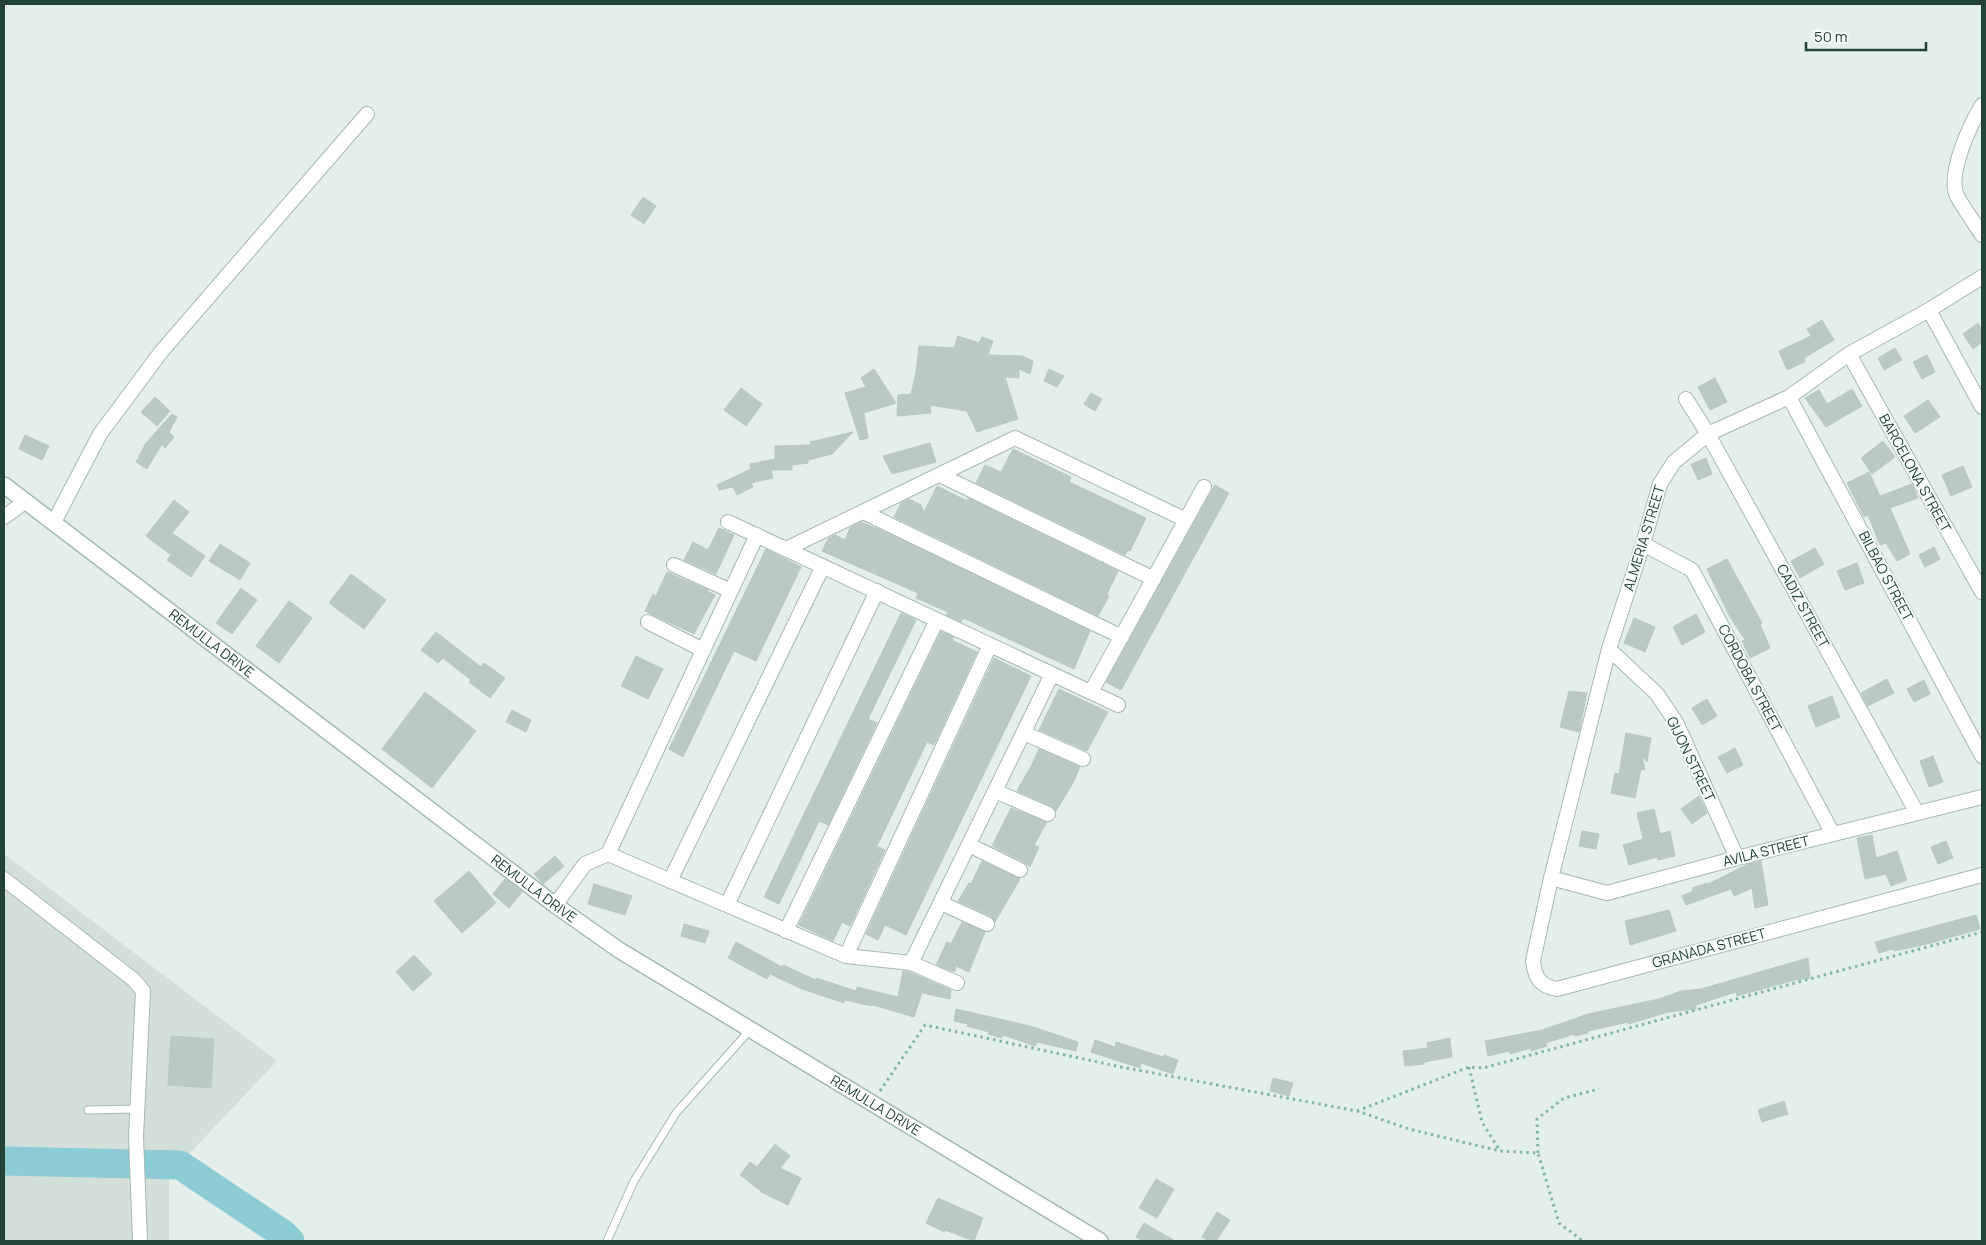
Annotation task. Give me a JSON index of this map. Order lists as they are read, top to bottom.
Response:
{
  "streets": {
    "main road": ["REMULLA DRIVE"],
    "street": [
      "BARCELONA STREET",
      "ALMERIA STREET",
      "BILBAO STREET",
      "CADIZ STREET",
      "CORDOBA STREET",
      "GIJON STREET",
      "AVILA STREET",
      "GRANADA STREET"
    ]
  },
  "crossings": [
    ["BARCELONA STREET", "ALMERIA STREET"],
    ["ALMERIA STREET", "BILBAO STREET"],
    ["ALMERIA STREET", "CADIZ STREET"],
    ["ALMERIA STREET", "CORDOBA STREET"],
    ["ALMERIA STREET", "GIJON STREET"],
    ["ALMERIA STREET", "AVILA STREET"],
    ["ALMERIA STREET", "GRANADA STREET"],
    ["CADIZ STREET", "AVILA STREET"],
    ["CORDOBA STREET", "AVILA STREET"],
    ["GIJON STREET", "AVILA STREET"],
    ["AVILA STREET", "GRANADA STREET"]
  ],
  "scale_bar": "50 m"
}
